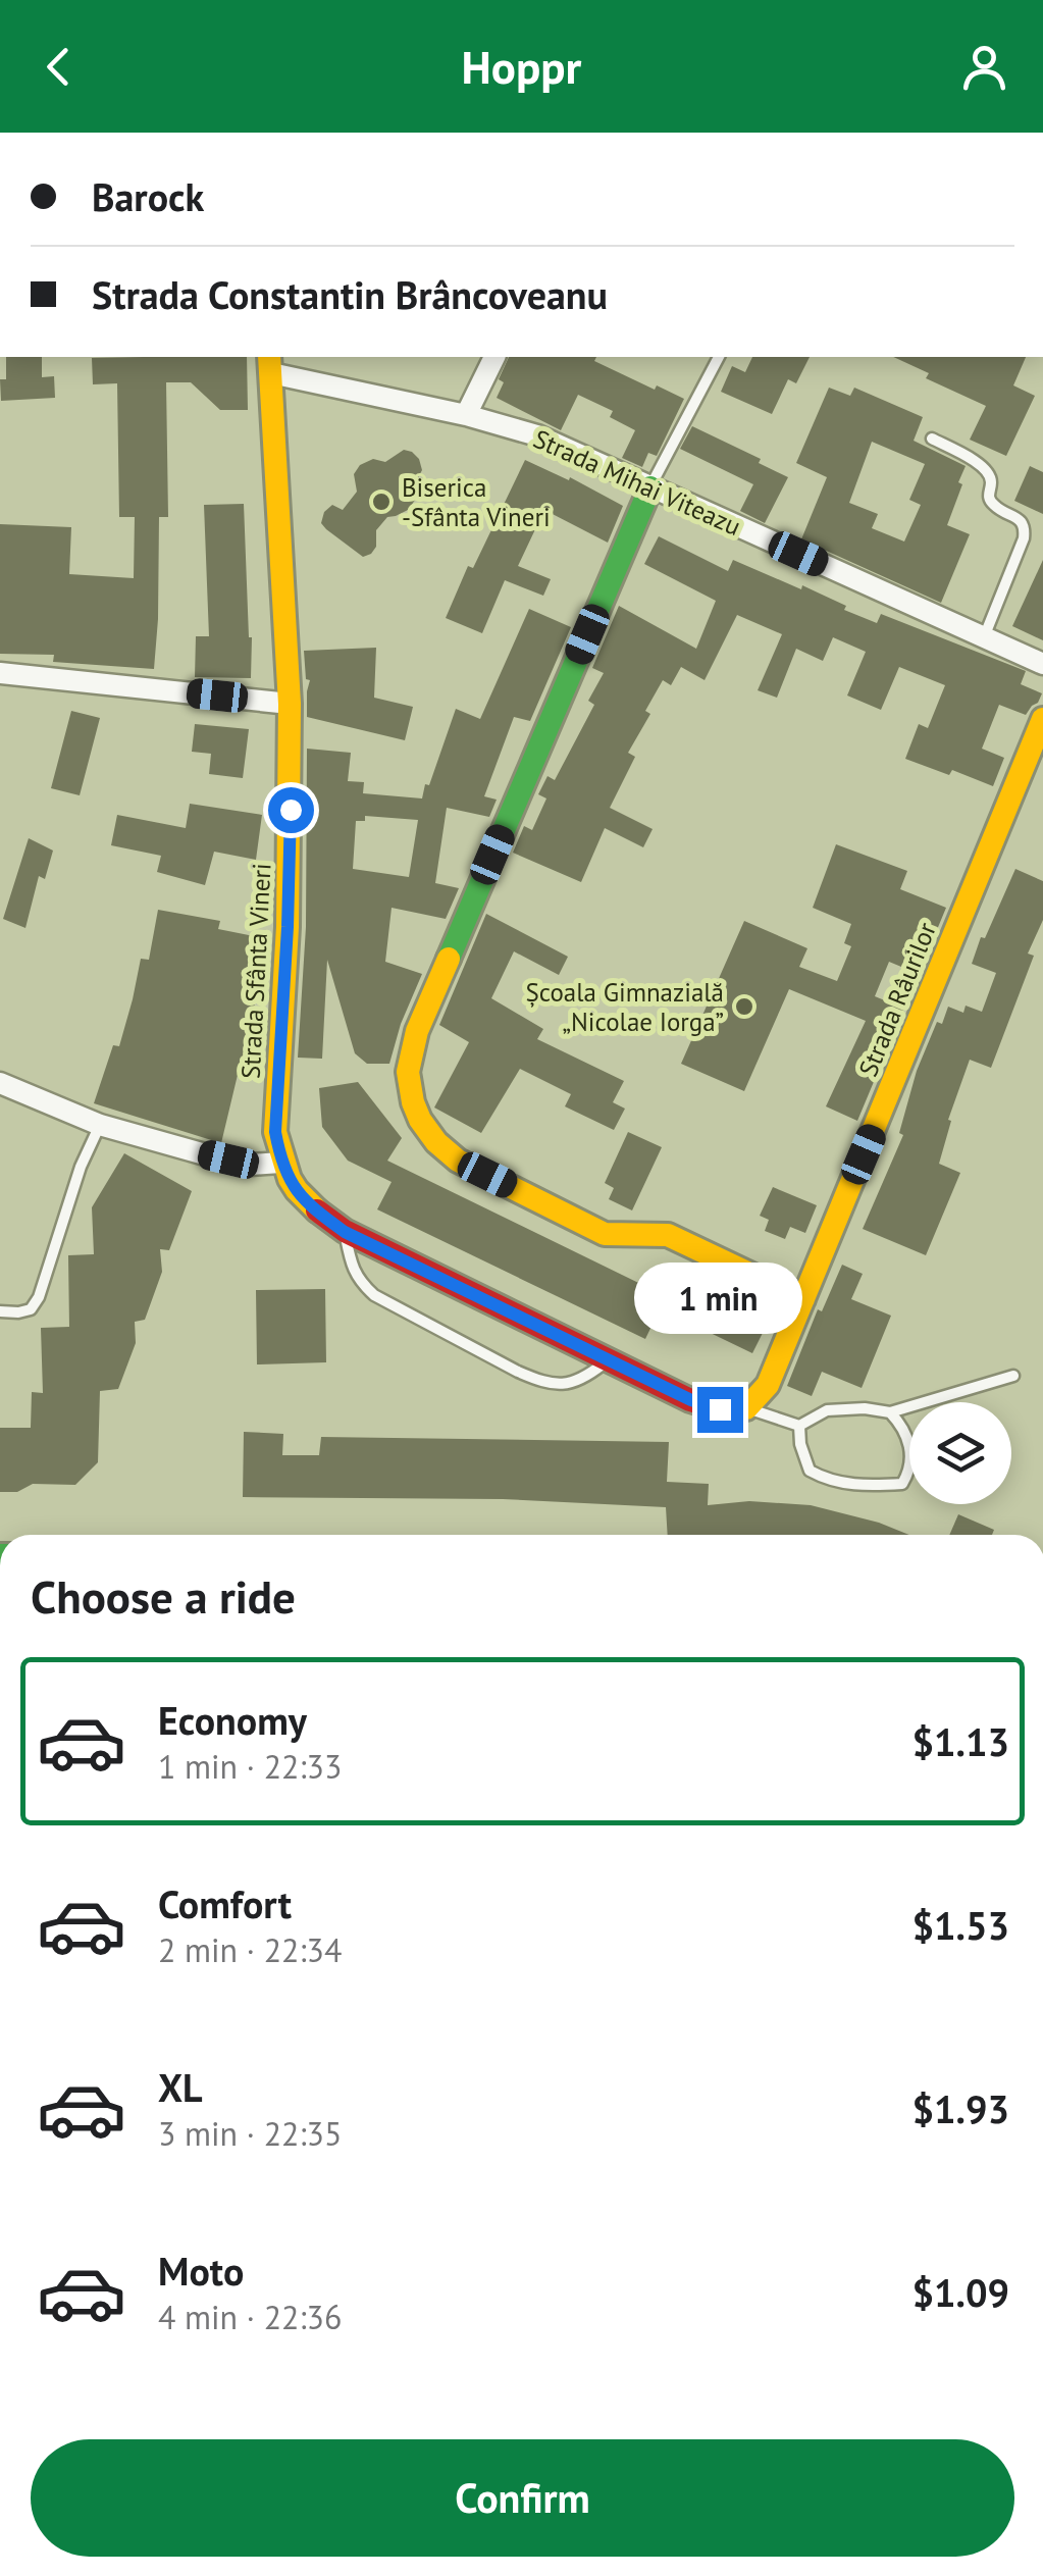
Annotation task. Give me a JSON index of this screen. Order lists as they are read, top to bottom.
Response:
{
  "streets": {
    "street": ["Strada Mihai Viteazu", "Strada Sfânta Vineri", "Strada Râurilor"]
  },
  "crossings": [
    ["Strada Mihai Viteazu", "Strada Sfânta Vineri"]
  ],
  "places": ["Biserica -Sfânta Vineri", "Școala Gimnazială „Nicolae Iorga”"],
  "page": {
    "header": "Hoppr",
    "banner": ["Barock", "Strada Constantin Brâncoveanu"],
    "bubble": "1 min",
    "heading": "Choose a ride",
    "list": [
      {
        "name": "Economy",
        "note": "1 min · 22:33",
        "value": "$1.13"
      },
      {
        "name": "Comfort",
        "note": "2 min · 22:34",
        "value": "$1.53"
      },
      {
        "name": "XL",
        "note": "3 min · 22:35",
        "value": "$1.93"
      },
      {
        "name": "Moto",
        "note": "4 min · 22:36",
        "value": "$1.09"
      }
    ],
    "buttons": "Confirm"
  }
}
